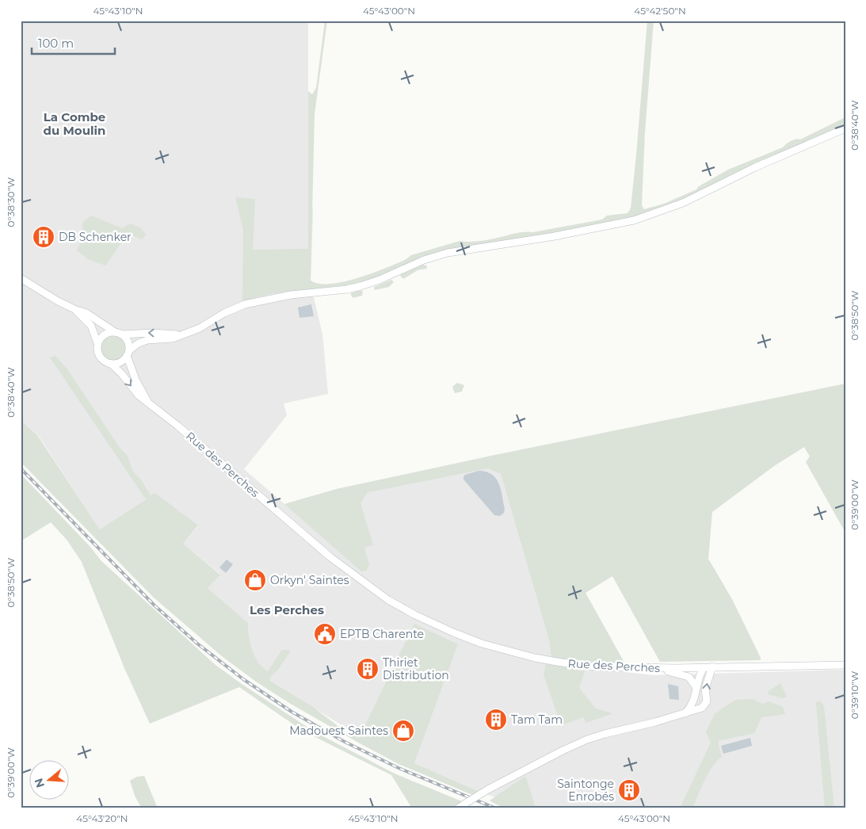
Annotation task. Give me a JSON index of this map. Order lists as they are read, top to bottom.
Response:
{
  "streets": {
    "street": ["Rue des Perches"]
  },
  "districts": ["La Combe du Moulin", "Les Perches"],
  "places": {
    "building": [
      "DB Schenker",
      "Thiriet Distribution",
      "Tam Tam",
      "Saintonge Enrobés"
    ],
    "shop": ["Orkyn' Saintes", "Madouest Saintes"],
    "public building": ["EPTB Charente"]
  },
  "scale_bar": "100 m",
  "north": "left",
  "coordinates": [
    "45°43'10\"N",
    "45°43'00\"N",
    "45°42'50\"N",
    "0°38'40\"W",
    "0°38'30\"W",
    "0°38'50\"W",
    "0°39'00\"W",
    "0°39'10\"W",
    "45°43'20\"N"
  ]
}
